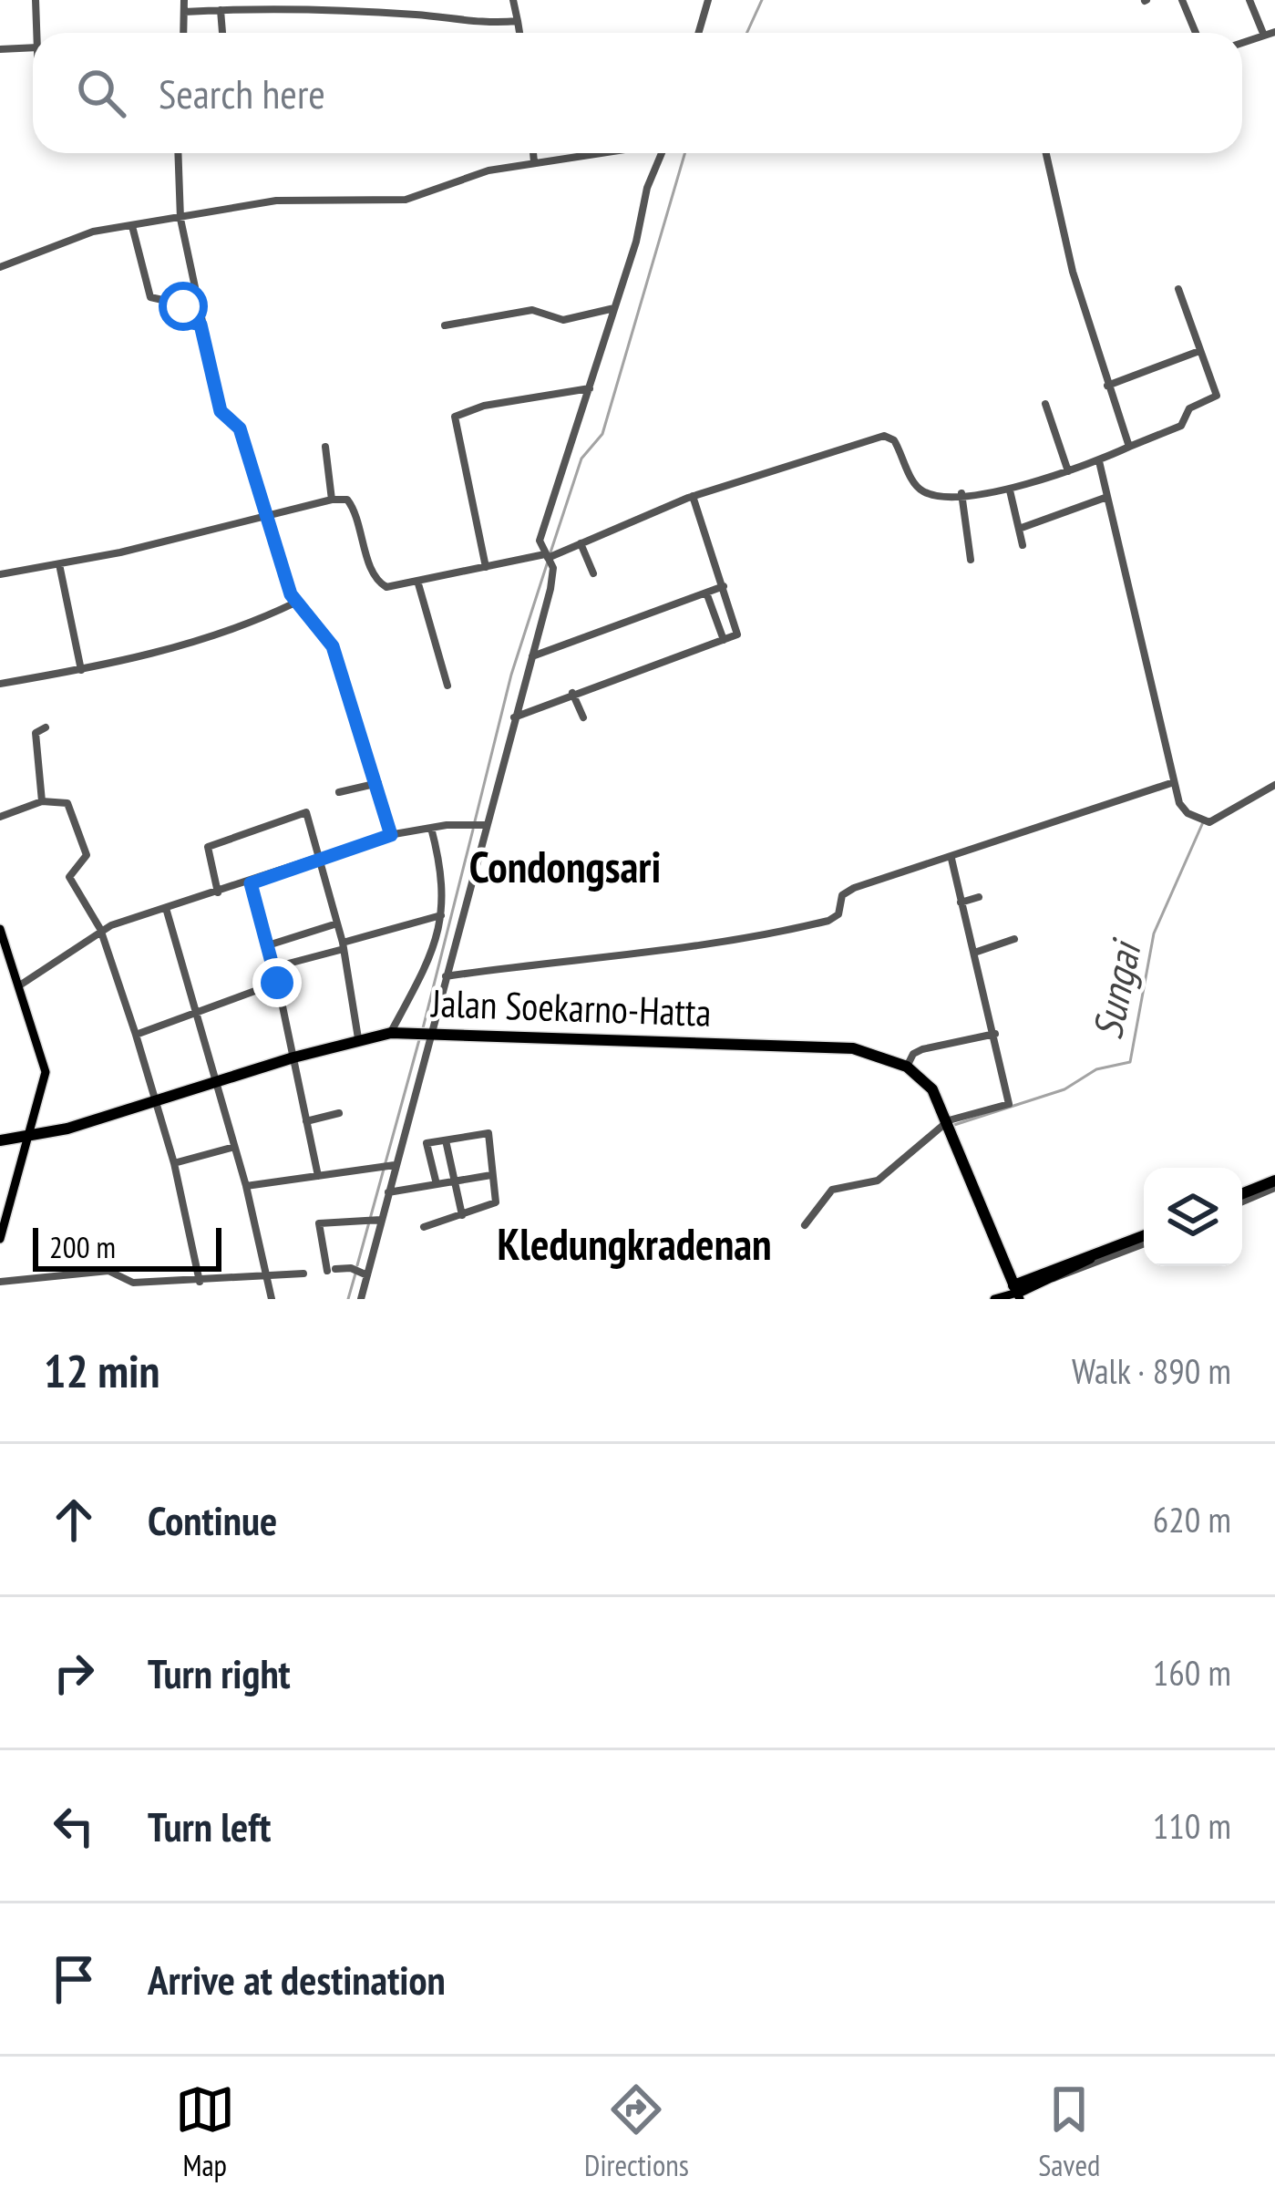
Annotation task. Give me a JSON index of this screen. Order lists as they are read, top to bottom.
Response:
{
  "streets": {
    "highway": ["Jalan Soekarno-Hatta"]
  },
  "districts": ["Condongsari", "Kledungkradenan"],
  "water": ["Sungai"],
  "scale_bar": "200 m",
  "page": {
    "search": "Search here",
    "scale": "200 m",
    "heading": ["12 min", "Walk · 890 m"],
    "list": [
      ["Continue", "620 m"],
      ["Turn right", "160 m"],
      ["Turn left", "110 m"],
      "Arrive at destination"
    ],
    "nav": ["Map", "Directions", "Saved"]
  }
}
